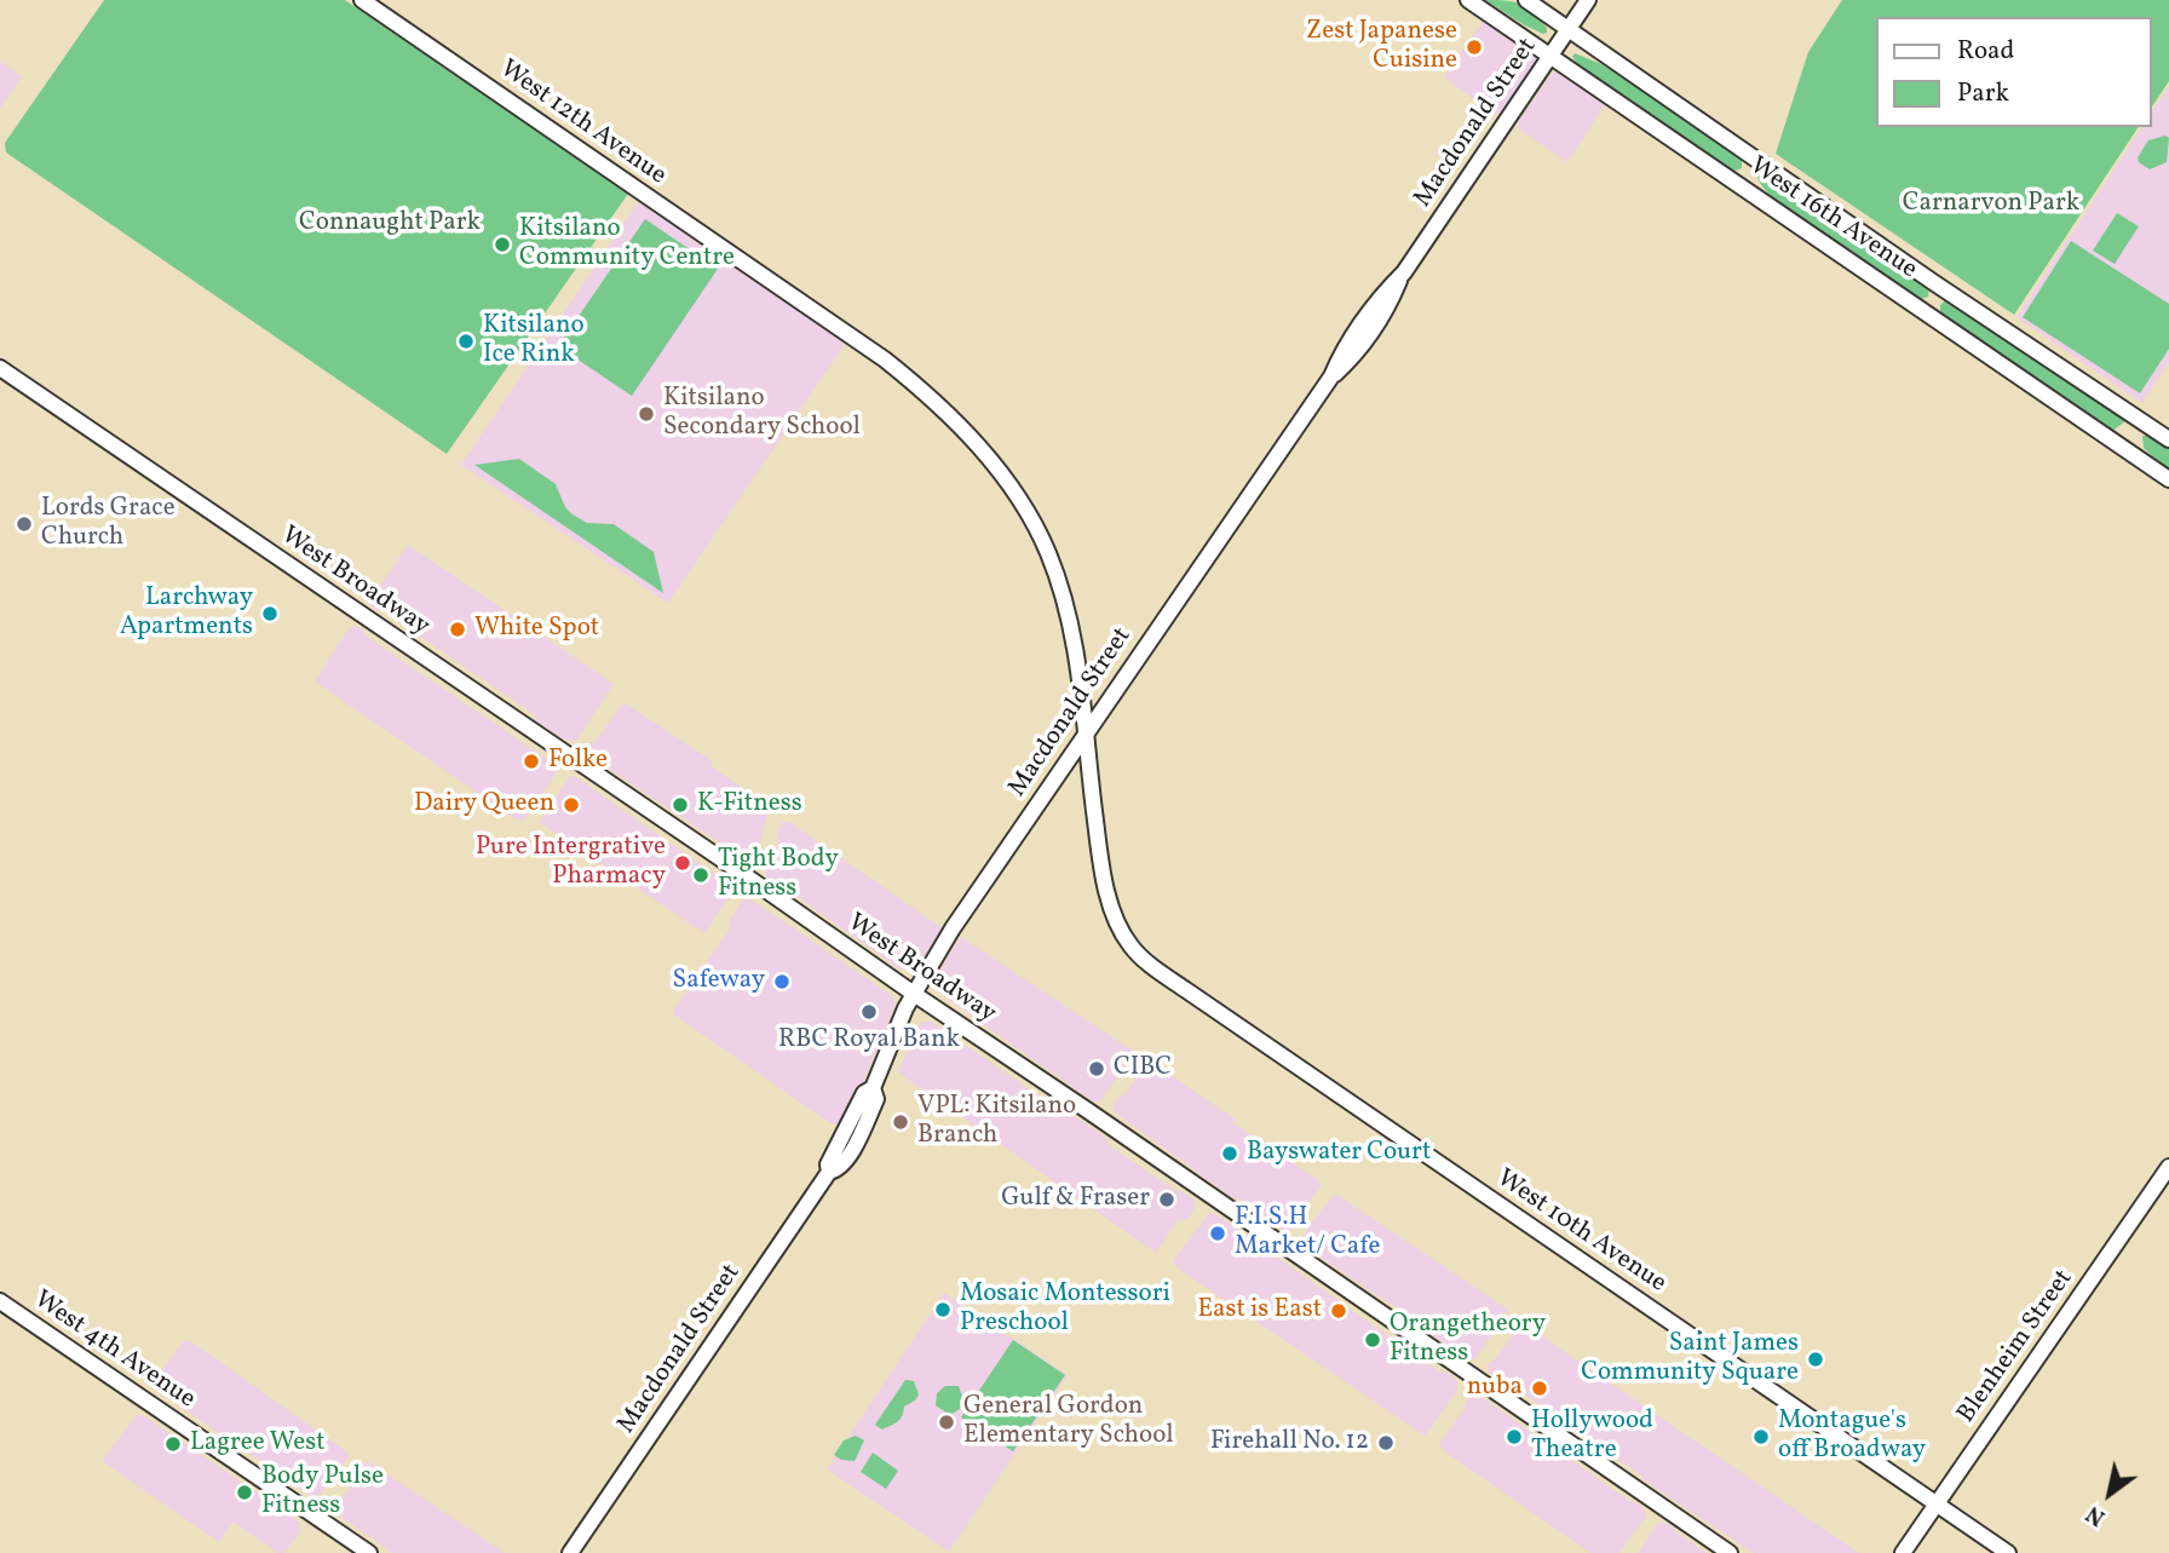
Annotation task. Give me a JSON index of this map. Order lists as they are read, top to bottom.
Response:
{
  "streets": {
    "street": [
      "West 12th Avenue",
      "Macdonald Street",
      "West 16th Avenue",
      "West Broadway",
      "West 10th Avenue",
      "Blenheim Street",
      "West 4th Avenue"
    ]
  },
  "crossings": [
    ["West 12th Avenue", "Macdonald Street"],
    ["West 12th Avenue", "West 10th Avenue"],
    ["Macdonald Street", "West 16th Avenue"],
    ["Macdonald Street", "West Broadway"],
    ["West 10th Avenue", "Blenheim Street"]
  ],
  "parks": ["Carnarvon Park", "Connaught Park"],
  "places": [
    "Zest Japanese Cuisine",
    "Kitsilano Community Centre",
    "Kitsilano Ice Rink",
    "Kitsilano Secondary School",
    "Lords Grace Church",
    "Larchway Apartments",
    "White Spot",
    "Folke",
    "Dairy Queen",
    "K-Fitness",
    "Pure Intergrative Pharmacy",
    "Tight Body Fitness",
    "Safeway",
    "RBC Royal Bank",
    "CIBC",
    "VPL: Kitsilano Branch",
    "Bayswater Court",
    "Gulf & Fraser",
    "F.I.S.H Market/ Cafe",
    "Mosaic Montessori Preschool",
    "East is East",
    "Orangetheory Fitness",
    "Saint James Community Square",
    "nuba",
    "General Gordon Elementary School",
    "Hollywood Theatre",
    "Montague's off Broadway",
    "Firehall No. 12",
    "Lagree West",
    "Body Pulse Fitness"
  ],
  "legend": ["Road", "Park"],
  "north": "bottom left"
}
